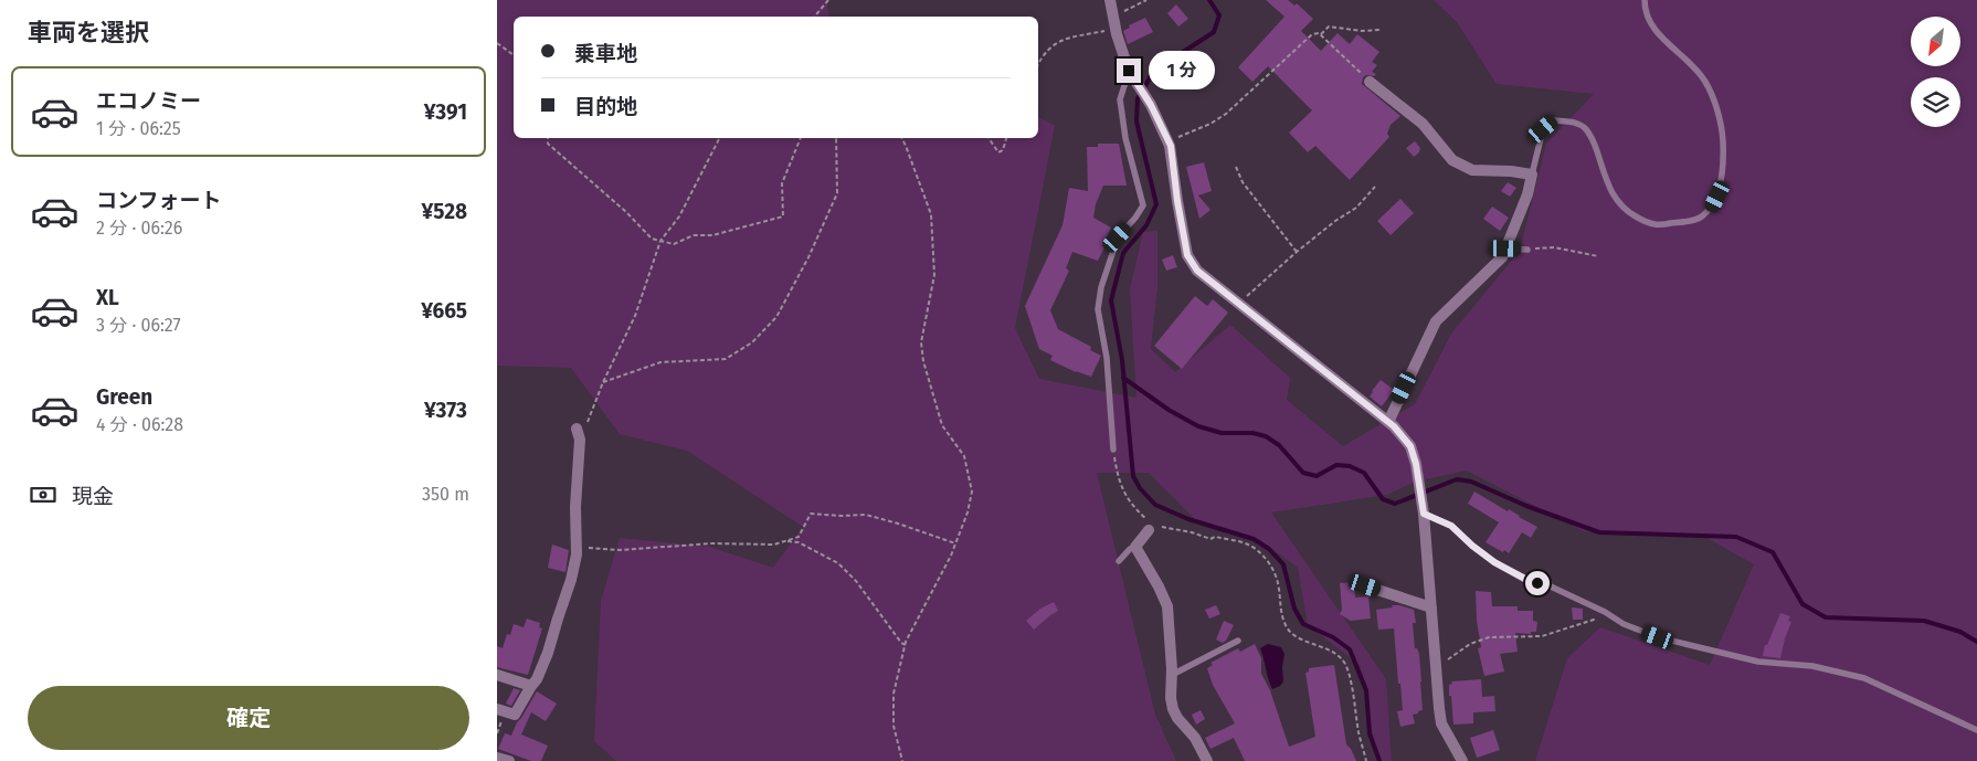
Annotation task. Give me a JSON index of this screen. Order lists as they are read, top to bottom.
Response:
{
  "north": "bottom left",
  "page": {
    "heading": "車両を選択",
    "banner": ["乗車地", "目的地"],
    "bubble": "1 分",
    "list": [
      {
        "name": "エコノミー",
        "note": "1 分 · 06:25",
        "value": "¥391"
      },
      {
        "name": "コンフォート",
        "note": "2 分 · 06:26",
        "value": "¥528"
      },
      {
        "name": "XL",
        "note": "3 分 · 06:27",
        "value": "¥665"
      },
      {
        "name": "Green",
        "note": "4 分 · 06:28",
        "value": "¥373"
      }
    ],
    "pay": ["現金", "350 m"],
    "buttons": "確定"
  }
}
